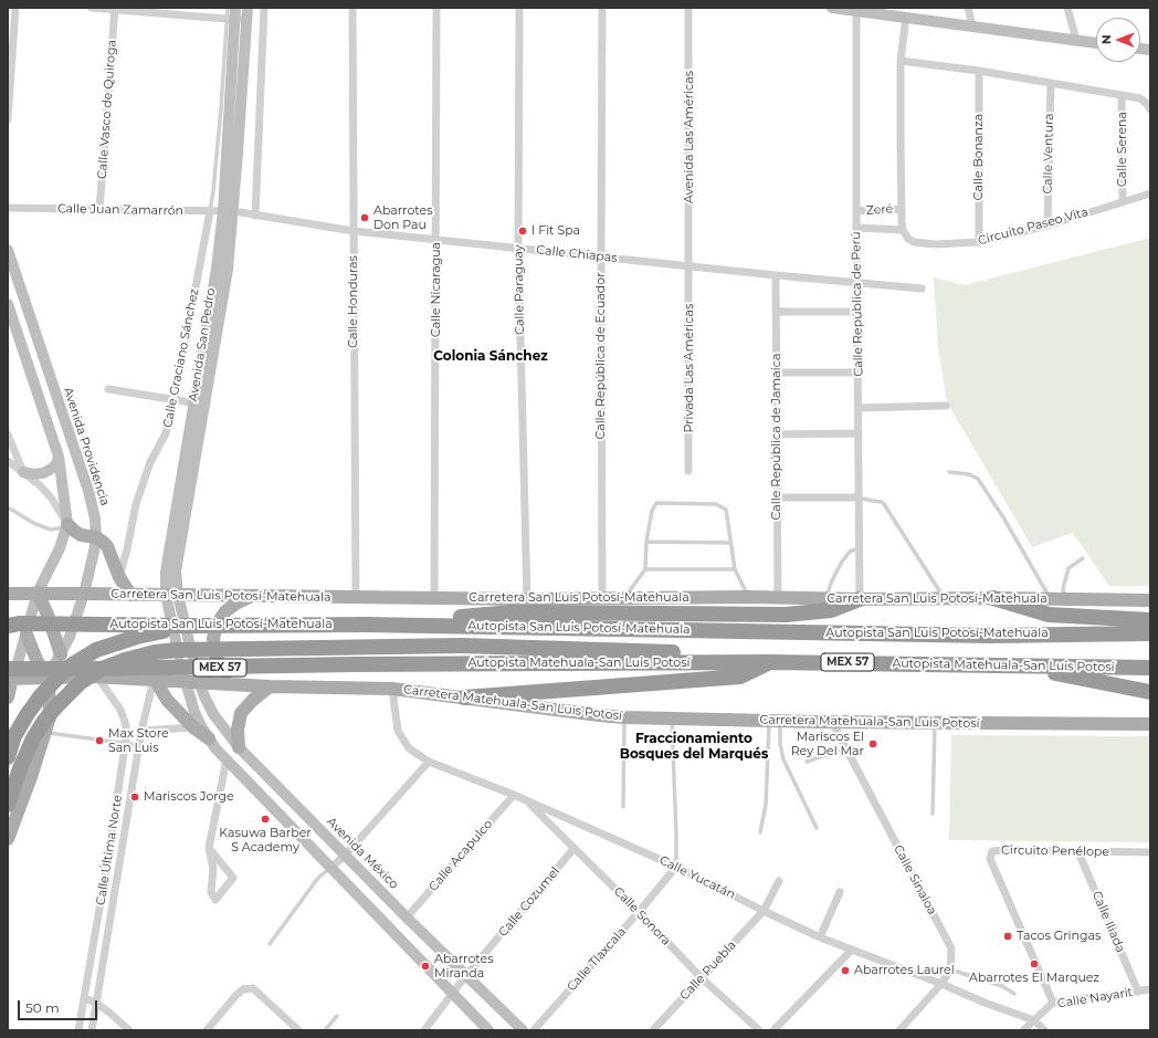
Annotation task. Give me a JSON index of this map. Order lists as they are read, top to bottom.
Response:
{
  "streets": {
    "highway": ["Autopista San Luis Potosí-Matehuala", "MEX 57", "Autopista Matehuala-San Luis Potosí"],
    "main road": ["Carretera San Luis Potosí-Matehuala", "Carretera Matehuala-San Luis Potosí"],
    "street": [
      "Calle Vasco de Quiroga",
      "Avenida Las Américas",
      "Calle Serena",
      "Calle Ventura",
      "Calle Bonanza",
      "Calle Juan Zamarrón",
      "Zeré",
      "Circuito Paseo Vita",
      "Calle Chiapas",
      "Calle Nicaragua",
      "Calle Paraguay",
      "Calle Honduras",
      "Calle República de Perú",
      "Avenida San Pedro",
      "Calle República de Ecuador",
      "Calle Graciano Sánchez",
      "Privada Las Américas",
      "Calle República de Jamaica",
      "Avenida Providencia",
      "Calle Última Norte",
      "Circuito Penélope",
      "Avenida México",
      "Calle Acapulco",
      "Calle Yucatán",
      "Calle Sinaloa",
      "Calle Cozumel",
      "Calle Sonora",
      "Calle Iliada",
      "Calle Tlaxcala",
      "Calle Puebla",
      "Calle Nayarit"
    ]
  },
  "crossings": [
    ["Calle Vasco de Quiroga", "Calle Juan Zamarrón"],
    ["Avenida Las Américas", "Calle Chiapas"],
    ["Avenida Las Américas", "Privada Las Américas"],
    ["Calle Serena", "Circuito Paseo Vita"],
    ["Calle Ventura", "Circuito Paseo Vita"],
    ["Calle Bonanza", "Circuito Paseo Vita"],
    ["Calle Juan Zamarrón", "Calle Chiapas"],
    ["Calle Juan Zamarrón", "Avenida San Pedro"],
    ["Calle Juan Zamarrón", "Calle Graciano Sánchez"],
    ["Zeré", "Circuito Paseo Vita"],
    ["Zeré", "Calle República de Perú"],
    ["Calle Chiapas", "Calle Nicaragua"],
    ["Calle Chiapas", "Calle Paraguay"],
    ["Calle Chiapas", "Calle Honduras"],
    ["Calle Chiapas", "Calle República de Perú"],
    ["Calle Chiapas", "Avenida San Pedro"],
    ["Calle Chiapas", "Calle República de Ecuador"],
    ["Calle Chiapas", "Privada Las Américas"],
    ["Calle Chiapas", "Calle República de Jamaica"],
    ["Calle Nicaragua", "Carretera San Luis Potosí-Matehuala"],
    ["Calle Paraguay", "Carretera San Luis Potosí-Matehuala"],
    ["Calle Honduras", "Carretera San Luis Potosí-Matehuala"],
    ["Calle República de Perú", "Carretera San Luis Potosí-Matehuala"],
    ["Avenida San Pedro", "Carretera San Luis Potosí-Matehuala"],
    ["Avenida San Pedro", "Carretera Matehuala-San Luis Potosí"],
    ["Avenida San Pedro", "Avenida México"],
    ["Calle República de Ecuador", "Carretera San Luis Potosí-Matehuala"],
    ["Calle República de Jamaica", "Carretera San Luis Potosí-Matehuala"],
    ["Avenida Providencia", "Carretera San Luis Potosí-Matehuala"],
    ["Avenida Providencia", "Carretera Matehuala-San Luis Potosí"],
    ["Autopista Matehuala-San Luis Potosí", "Carretera Matehuala-San Luis Potosí"],
    ["Autopista Matehuala-San Luis Potosí", "Calle Última Norte"],
    ["Carretera Matehuala-San Luis Potosí", "Calle Última Norte"],
    ["Carretera Matehuala-San Luis Potosí", "Avenida México"],
    ["Carretera Matehuala-San Luis Potosí", "Calle Yucatán"],
    ["Carretera Matehuala-San Luis Potosí", "Calle Sinaloa"],
    ["Circuito Penélope", "Calle Iliada"],
    ["Circuito Penélope", "Calle Nayarit"],
    ["Avenida México", "Calle Acapulco"],
    ["Avenida México", "Calle Cozumel"],
    ["Calle Acapulco", "Calle Yucatán"],
    ["Calle Yucatán", "Calle Sonora"],
    ["Calle Yucatán", "Calle Tlaxcala"],
    ["Calle Yucatán", "Calle Puebla"],
    ["Calle Yucatán", "Calle Nayarit"],
    ["Calle Cozumel", "Calle Sonora"],
    ["Calle Sonora", "Calle Tlaxcala"],
    ["Calle Sonora", "Calle Puebla"],
    ["Calle Iliada", "Calle Nayarit"]
  ],
  "districts": ["Colonia Sánchez", "Fraccionamiento Bosques del Marqués"],
  "places": [
    "Abarrotes Don Pau",
    "I Fit Spa",
    "Max Store San Luis",
    "Mariscos El Rey Del Mar",
    "Mariscos Jorge",
    "Kasuwa Barber S Academy",
    "Tacos Gringas",
    "Abarrotes El Marquez",
    "Abarrotes Miranda",
    "Abarrotes Laurel"
  ],
  "scale_bar": "50 m",
  "north": "left"
}
